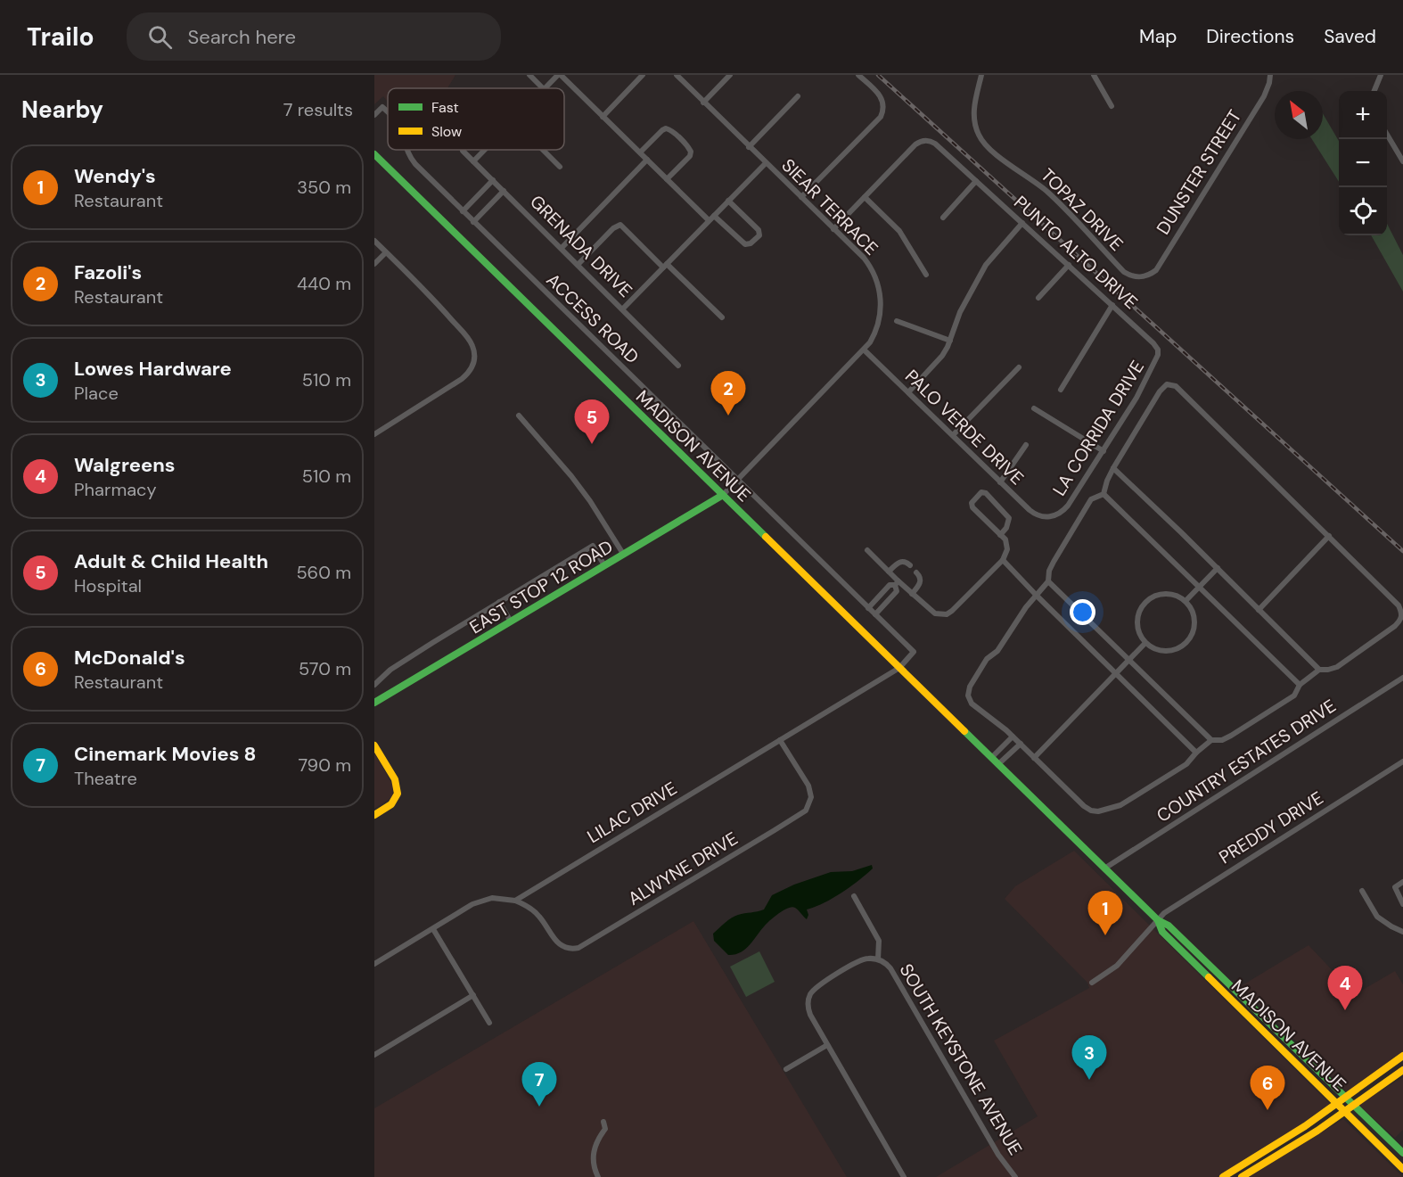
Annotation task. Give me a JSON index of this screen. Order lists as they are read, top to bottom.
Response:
{
  "streets": {
    "main road": ["MADISON AVENUE", "EAST STOP 12 ROAD"],
    "street": [
      "DUNSTER STREET",
      "SIEAR TERRACE",
      "TOPAZ DRIVE",
      "GRENADA DRIVE",
      "PUNTO ALTO DRIVE",
      "ACCESS ROAD",
      "PALO VERDE DRIVE",
      "LA CORRIDA DRIVE",
      "COUNTRY ESTATES DRIVE",
      "LILAC DRIVE",
      "PREDDY DRIVE",
      "ALWYNE DRIVE",
      "SOUTH KEYSTONE AVENUE"
    ]
  },
  "crossings": [
    ["DUNSTER STREET", "TOPAZ DRIVE"],
    ["SIEAR TERRACE", "ACCESS ROAD"],
    ["SIEAR TERRACE", "PALO VERDE DRIVE"],
    ["SIEAR TERRACE", "MADISON AVENUE"],
    ["SIEAR TERRACE", "EAST STOP 12 ROAD"],
    ["PUNTO ALTO DRIVE", "LA CORRIDA DRIVE"],
    ["ACCESS ROAD", "MADISON AVENUE"],
    ["ACCESS ROAD", "LILAC DRIVE"],
    ["PALO VERDE DRIVE", "LA CORRIDA DRIVE"],
    ["MADISON AVENUE", "EAST STOP 12 ROAD"],
    ["MADISON AVENUE", "COUNTRY ESTATES DRIVE"],
    ["MADISON AVENUE", "LILAC DRIVE"],
    ["MADISON AVENUE", "PREDDY DRIVE"],
    ["LILAC DRIVE", "ALWYNE DRIVE"]
  ],
  "legend": ["Fast", "Slow"],
  "north": "top left",
  "page": {
    "header": "Trailo",
    "search": "Search here",
    "nav": ["Map", "Directions", "Saved"],
    "heading": ["Nearby", "7 results"],
    "map_buttons": ["+", "−"],
    "list": [
      {
        "mark": "1",
        "name": "Wendy's",
        "note": "Restaurant",
        "value": "350 m"
      },
      {
        "mark": "2",
        "name": "Fazoli's",
        "note": "Restaurant",
        "value": "440 m"
      },
      {
        "mark": "3",
        "name": "Lowes Hardware",
        "note": "Place",
        "value": "510 m"
      },
      {
        "mark": "4",
        "name": "Walgreens",
        "note": "Pharmacy",
        "value": "510 m"
      },
      {
        "mark": "5",
        "name": "Adult & Child Health",
        "note": "Hospital",
        "value": "560 m"
      },
      {
        "mark": "6",
        "name": "McDonald's",
        "note": "Restaurant",
        "value": "570 m"
      },
      {
        "mark": "7",
        "name": "Cinemark Movies 8",
        "note": "Theatre",
        "value": "790 m"
      }
    ],
    "pins": [
      "2",
      "5",
      "1",
      "4",
      "3",
      "7",
      "6"
    ]
  }
}
